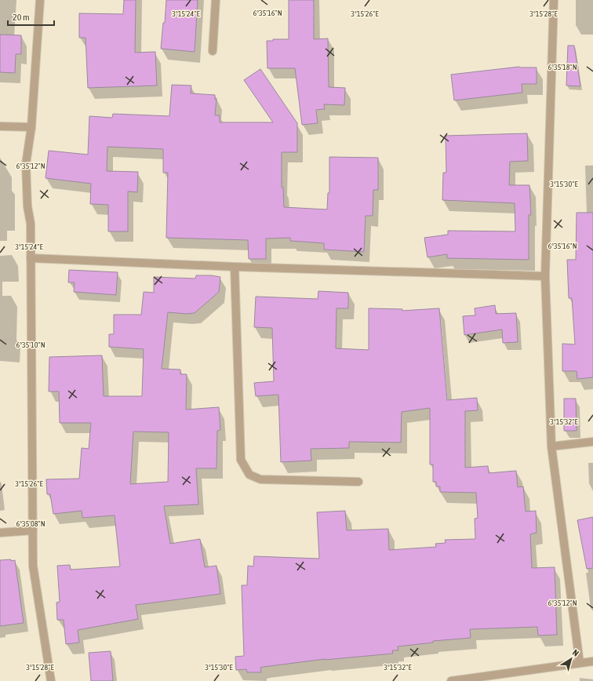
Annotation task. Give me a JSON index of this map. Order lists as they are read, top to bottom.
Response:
{
  "scale_bar": "20 m",
  "north": "top right",
  "coordinates": [
    "6°35'16\"N",
    "3°15'24\"E",
    "3°15'26\"E",
    "3°15'28\"E",
    "6°35'18\"N",
    "6°35'12\"N",
    "3°15'30\"E",
    "6°35'10\"N",
    "3°15'32\"E",
    "6°35'08\"N"
  ]
}
